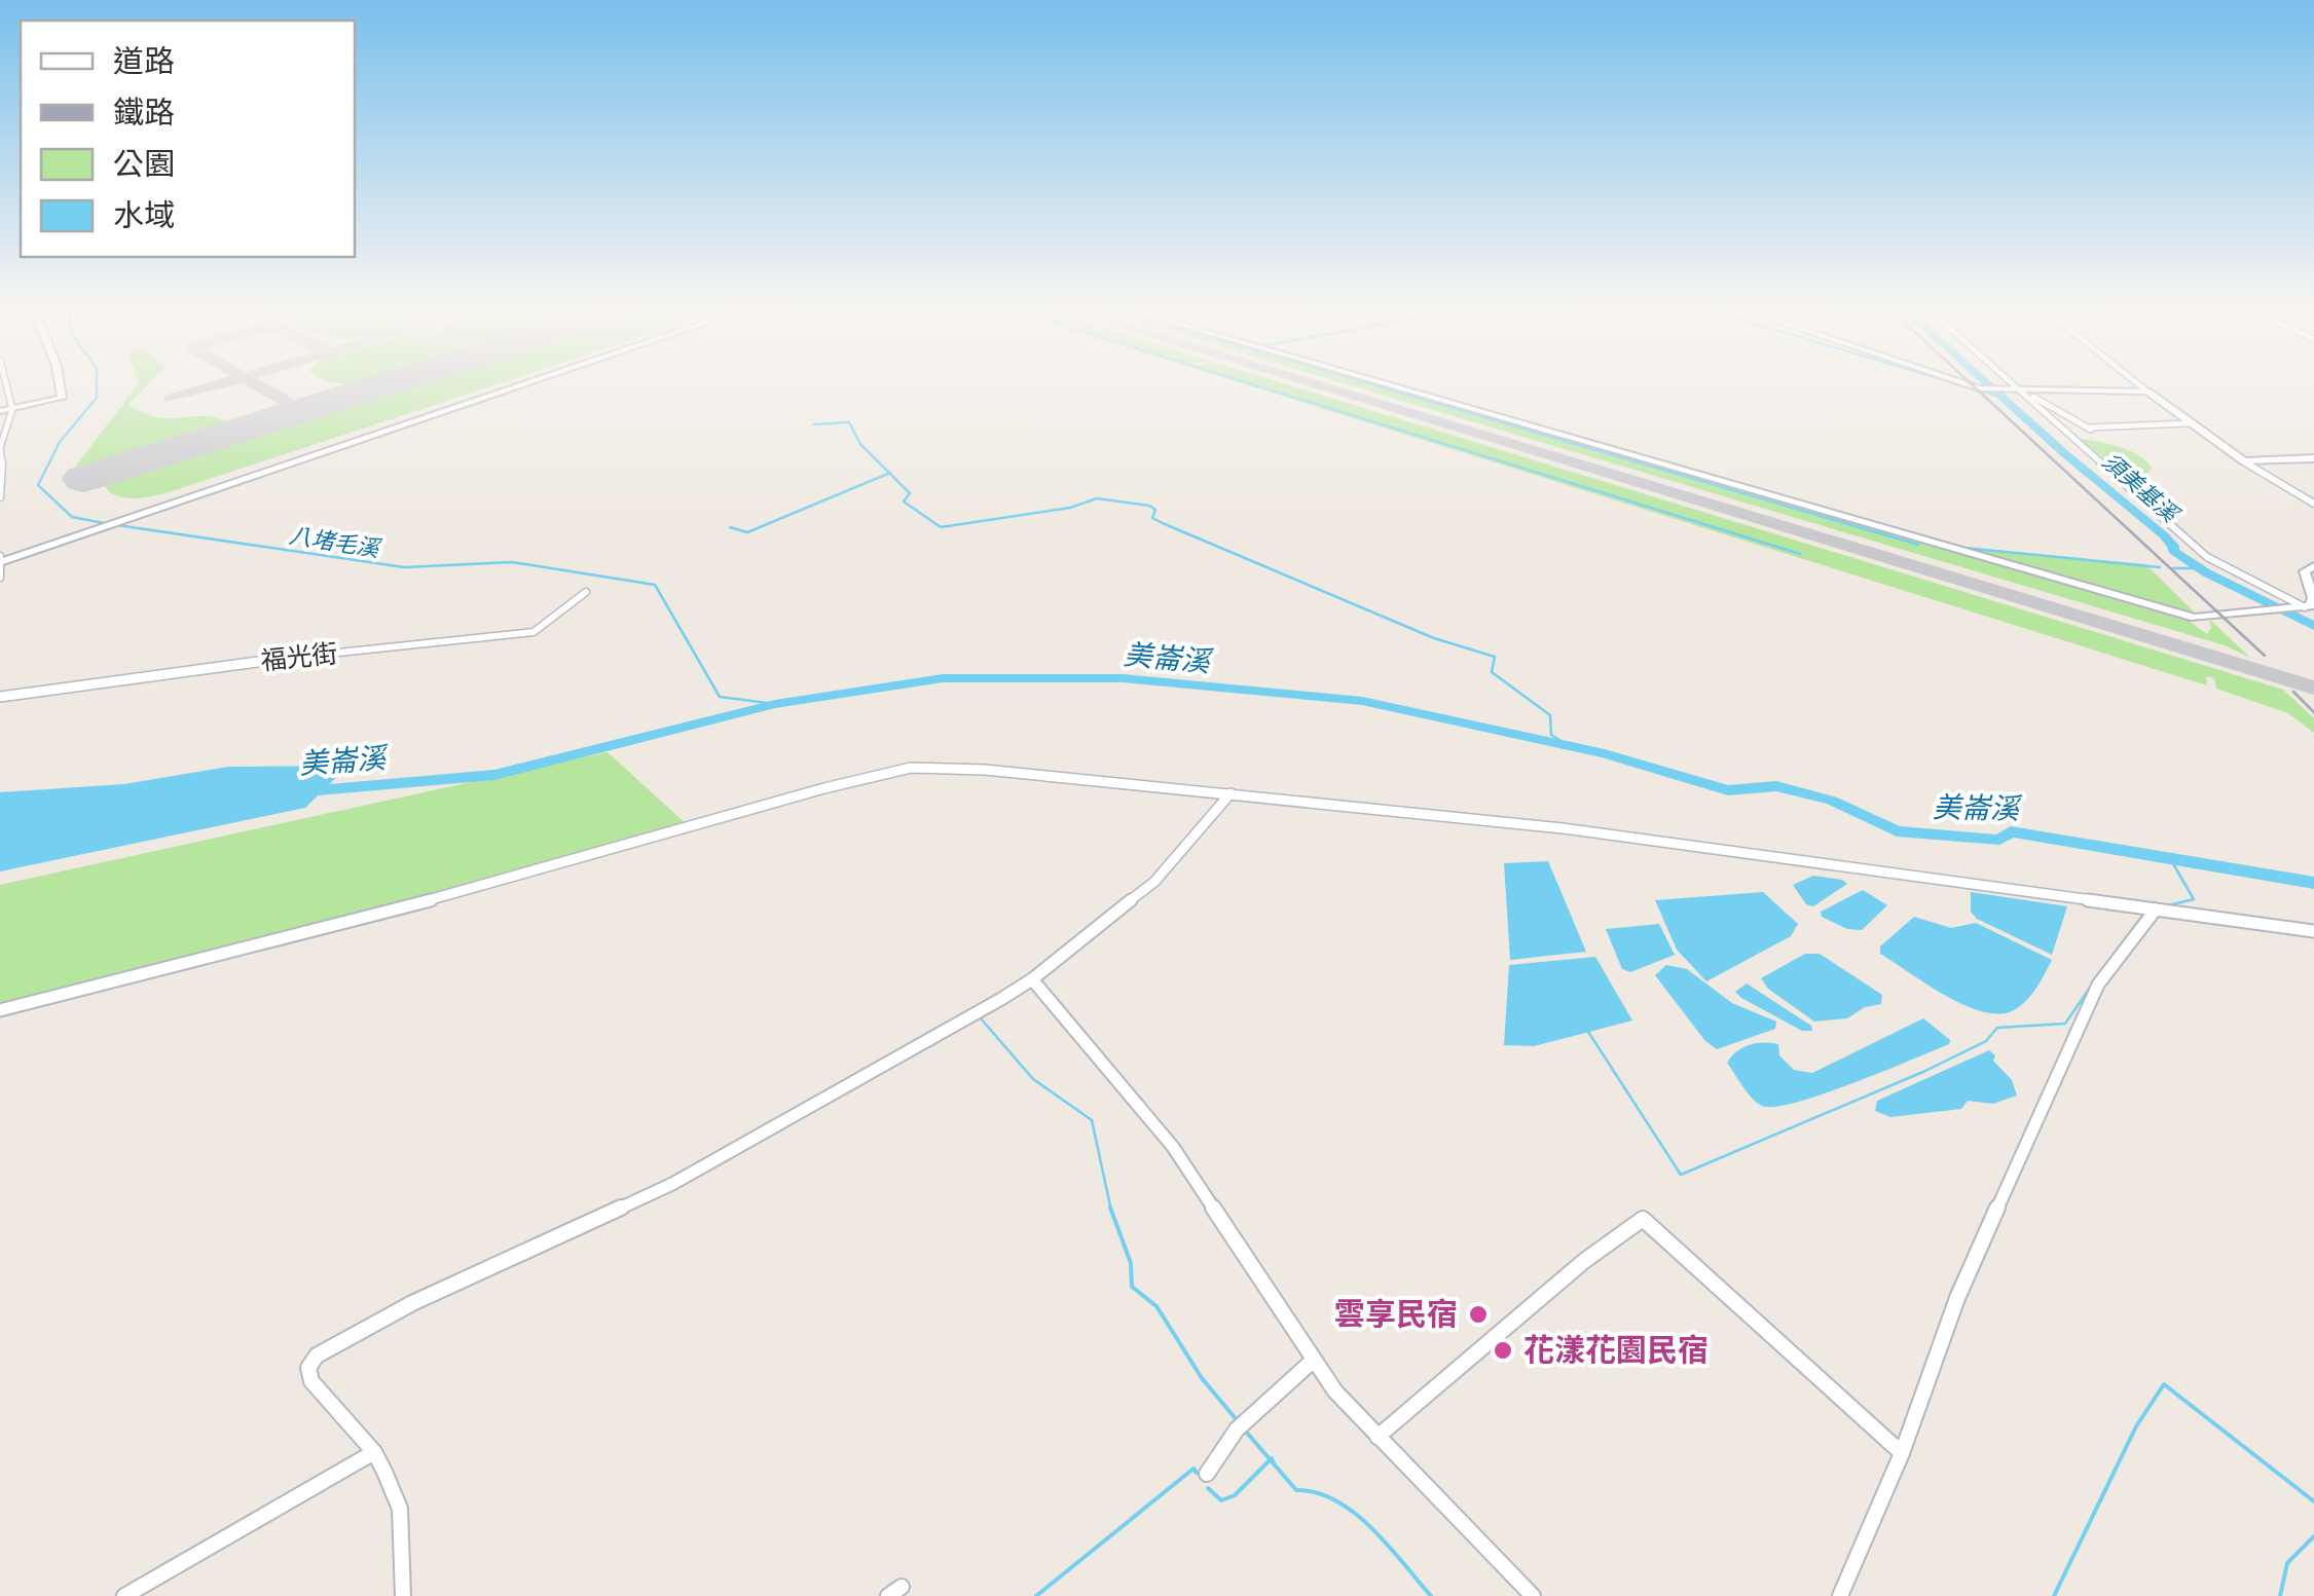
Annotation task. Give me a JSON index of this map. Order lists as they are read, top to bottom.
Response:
{
  "streets": {
    "street": ["福光街"]
  },
  "water": ["須美基溪", "八堵毛溪", "美崙溪"],
  "places": ["雲享民宿", "花漾花園民宿"],
  "legend": [
    "道路",
    "鐵路",
    "公園",
    "水域"
  ]
}
